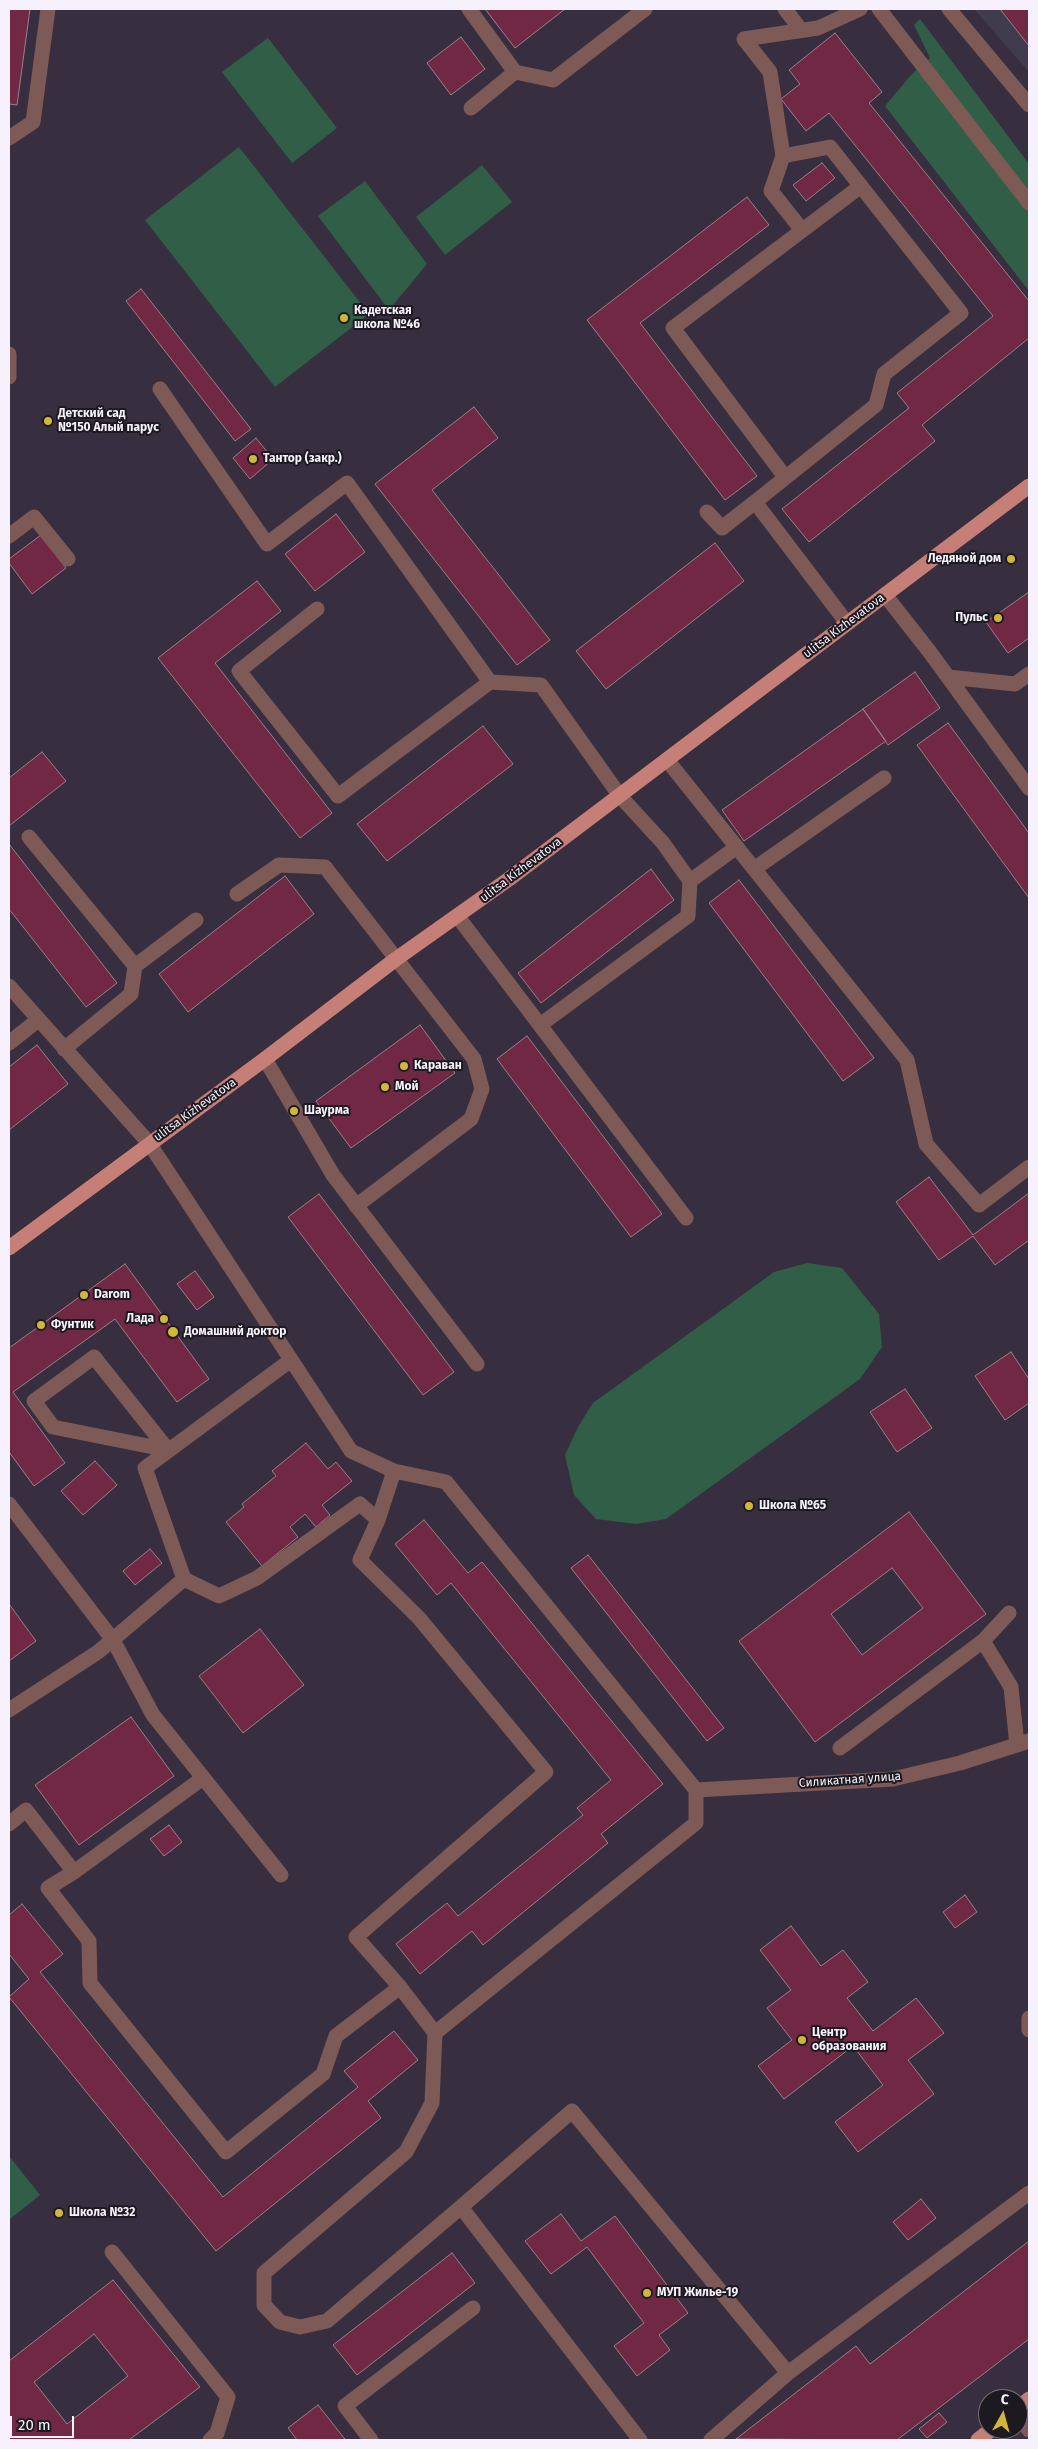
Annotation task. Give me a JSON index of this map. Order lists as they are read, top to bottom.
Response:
{
  "streets": {
    "main road": ["ulitsa Kizhevatova"],
    "street": ["Силикатная улица"]
  },
  "places": [
    "Кадетская школа №46",
    "Детский сад №150 Алый парус",
    "Тантор (закр.)",
    "Ледяной дом",
    "Пульс",
    "Караван",
    "Мой",
    "Шаурма",
    "Darom",
    "Лада",
    "Фунтик",
    "Домашний доктор",
    "Школа №65",
    "Центр образования",
    "Школа №32",
    "МУП Жилье-19"
  ],
  "scale_bar": "20 m",
  "north": "top"
}
